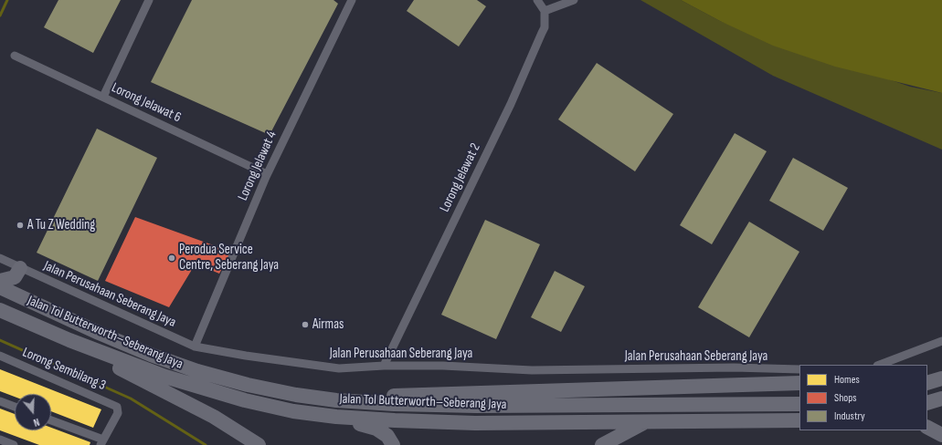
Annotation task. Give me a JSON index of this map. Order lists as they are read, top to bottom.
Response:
{
  "streets": {
    "highway": ["Jalan Tol Butterworth–Seberang Jaya"],
    "street": [
      "Lorong Jelawat 6",
      "Lorong Jelawat 4",
      "Lorong Jelawat 2",
      "Jalan Perusahaan Seberang Jaya",
      "Lorong Sembilang 3"
    ]
  },
  "crossings": [
    ["Lorong Jelawat 6", "Lorong Jelawat 4"],
    ["Lorong Jelawat 4", "Jalan Perusahaan Seberang Jaya"],
    ["Lorong Jelawat 2", "Jalan Perusahaan Seberang Jaya"]
  ],
  "places": ["A Tu Z Wedding", "Perodua Service Centre, Seberang Jaya", "Airmas"],
  "legend": ["Homes", "Shops", "Industry"],
  "north": "bottom"
}
